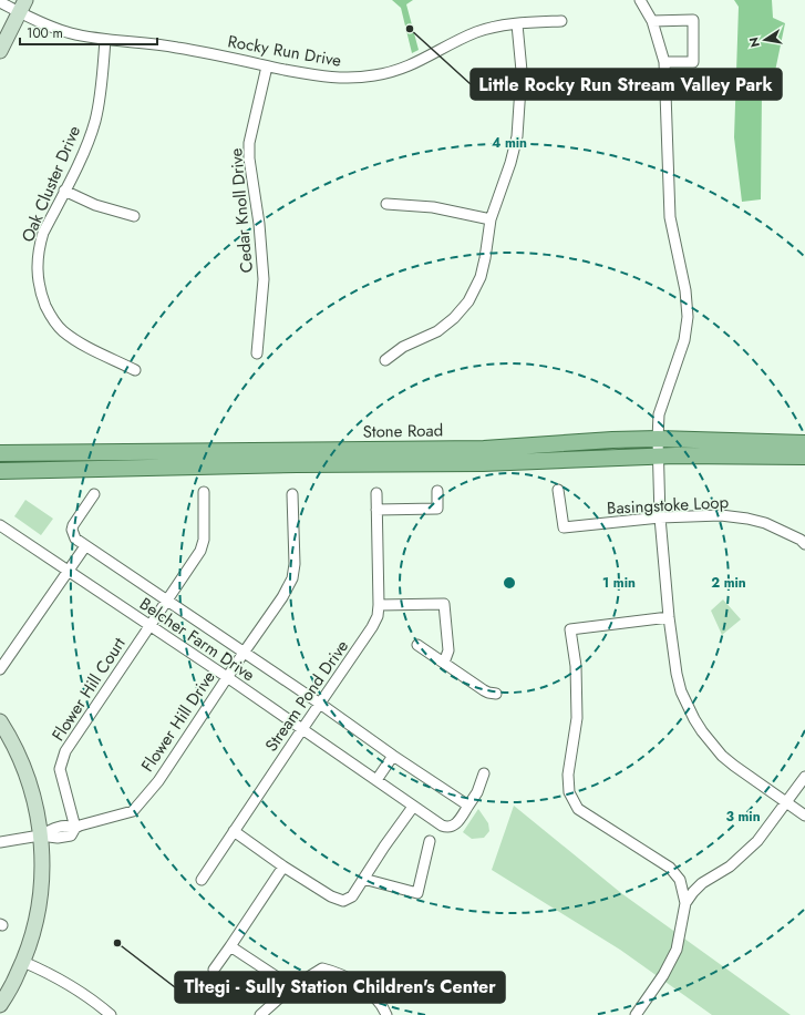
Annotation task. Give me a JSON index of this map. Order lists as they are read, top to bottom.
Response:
{
  "streets": {
    "main road": ["Stone Road"],
    "street": [
      "Rocky Run Drive",
      "Oak Cluster Drive",
      "Cedar Knoll Drive",
      "Basingstoke Loop",
      "Belcher Farm Drive",
      "Flower Hill Court",
      "Stream Pond Drive",
      "Flower Hill Drive"
    ]
  },
  "crossings": [
    ["Rocky Run Drive", "Oak Cluster Drive"],
    ["Rocky Run Drive", "Cedar Knoll Drive"],
    ["Belcher Farm Drive", "Flower Hill Court"],
    ["Belcher Farm Drive", "Stream Pond Drive"],
    ["Belcher Farm Drive", "Flower Hill Drive"],
    ["Flower Hill Court", "Flower Hill Drive"]
  ],
  "places": ["Little Rocky Run Stream Valley Park", "Tltegi - Sully Station Children's Center"],
  "scale_bar": "100 m",
  "north": "left",
  "rings": [
    "4 min",
    "1 min",
    "2 min",
    "3 min"
  ]
}
